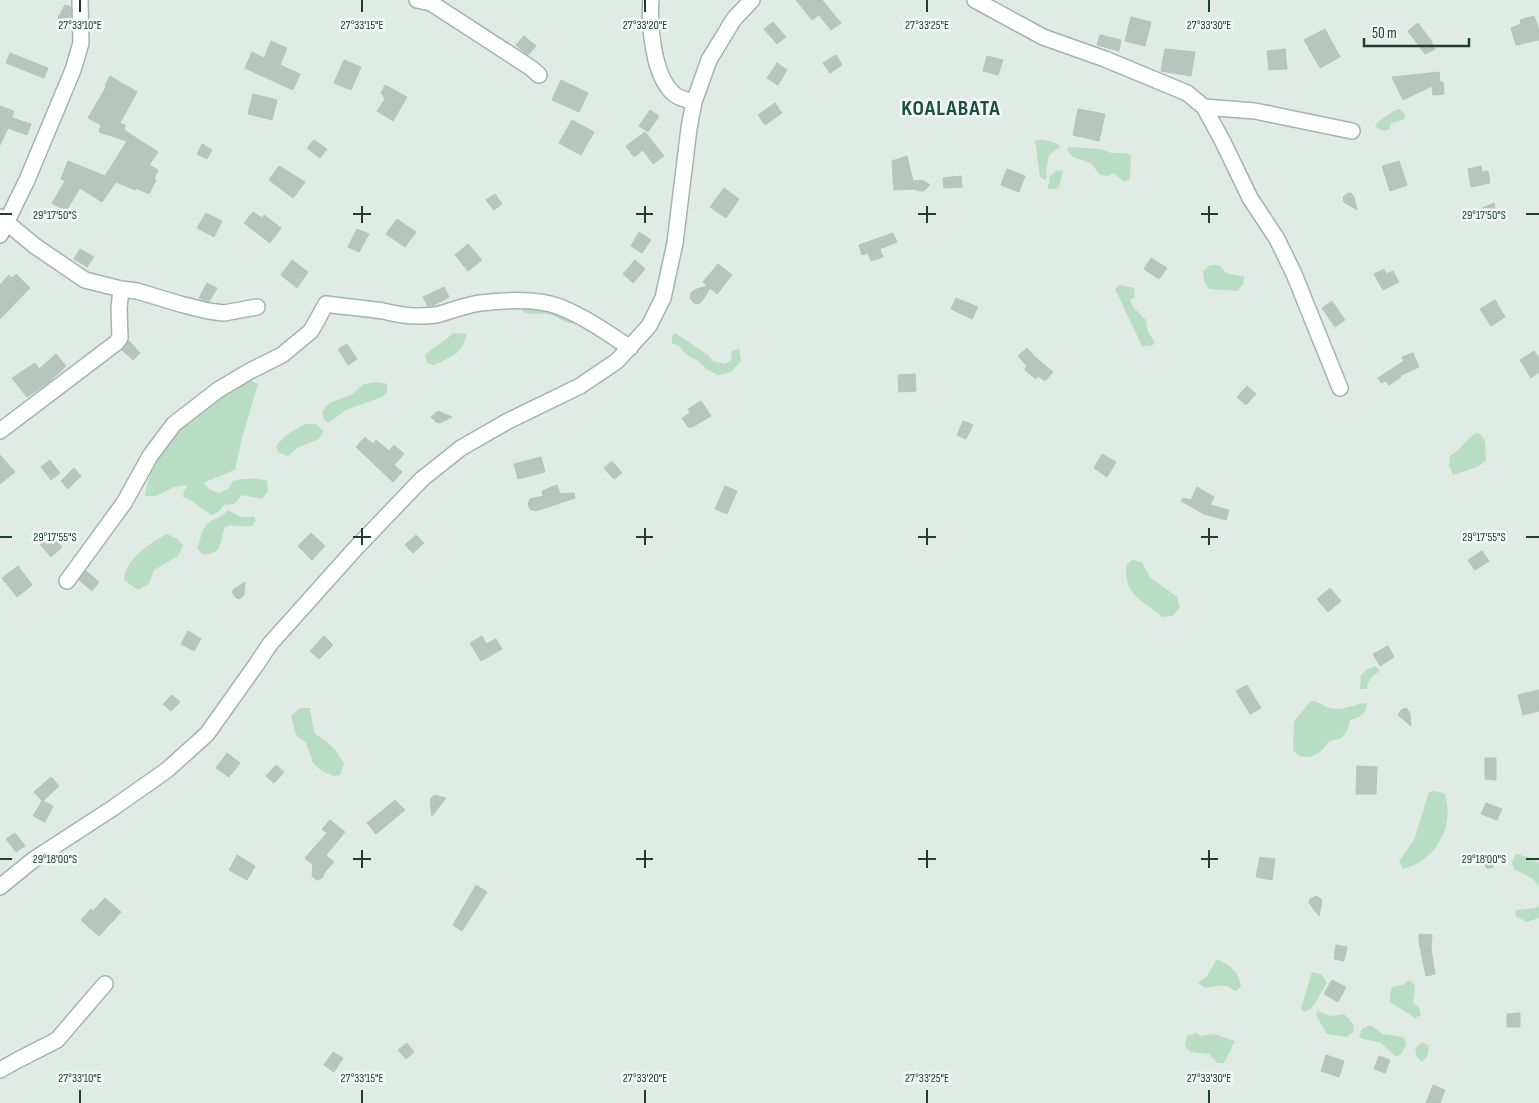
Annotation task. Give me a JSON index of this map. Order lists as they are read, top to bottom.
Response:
{
  "districts": ["KOALABATA"],
  "scale_bar": "50 m",
  "coordinates": [
    "27°33'10\"E",
    "27°33'15\"E",
    "27°33'20\"E",
    "27°33'25\"E",
    "27°33'30\"E",
    "29°17'50\"S",
    "29°17'55\"S",
    "29°18'00\"S"
  ]
}
